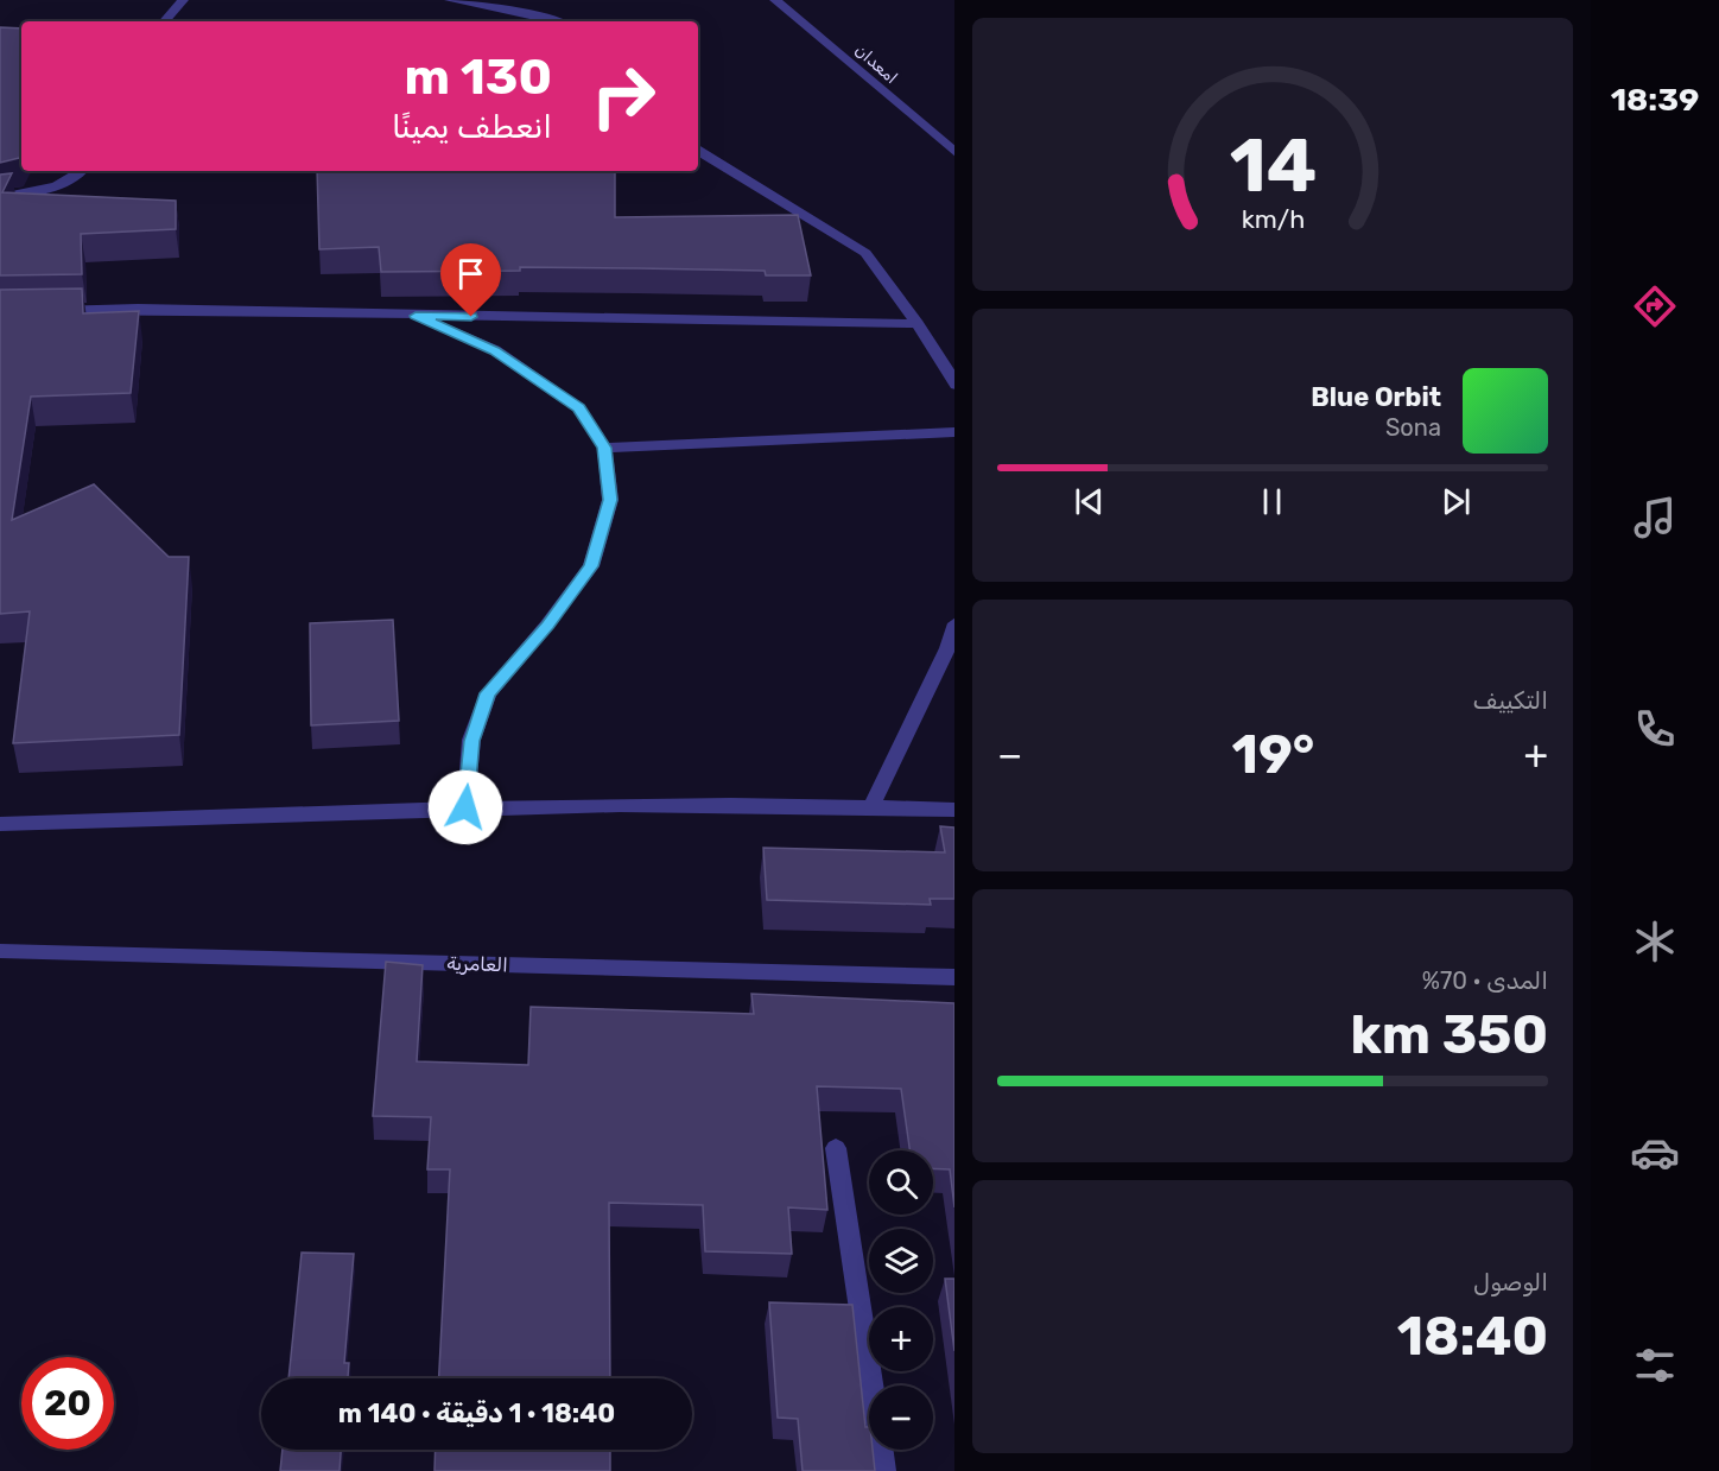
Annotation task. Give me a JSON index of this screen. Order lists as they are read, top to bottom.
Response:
{
  "streets": {
    "street": ["امعدان", "العامرية"]
  },
  "page": {
    "tabs": "18:39",
    "turn": ["130 m", "انعطف يمينًا"],
    "song": ["Blue Orbit", "Sona"],
    "tile": [
      "التكييف",
      ["المدى · 70%", "350 km"],
      ["الوصول", "18:40"]
    ],
    "heat": ["−", "19°", "+"],
    "map_buttons": ["+", "−"],
    "limit": "20",
    "trip": "18:40 · 1 دقيقة · 140 m",
    "gauge": ["14", "km/h"]
  }
}
